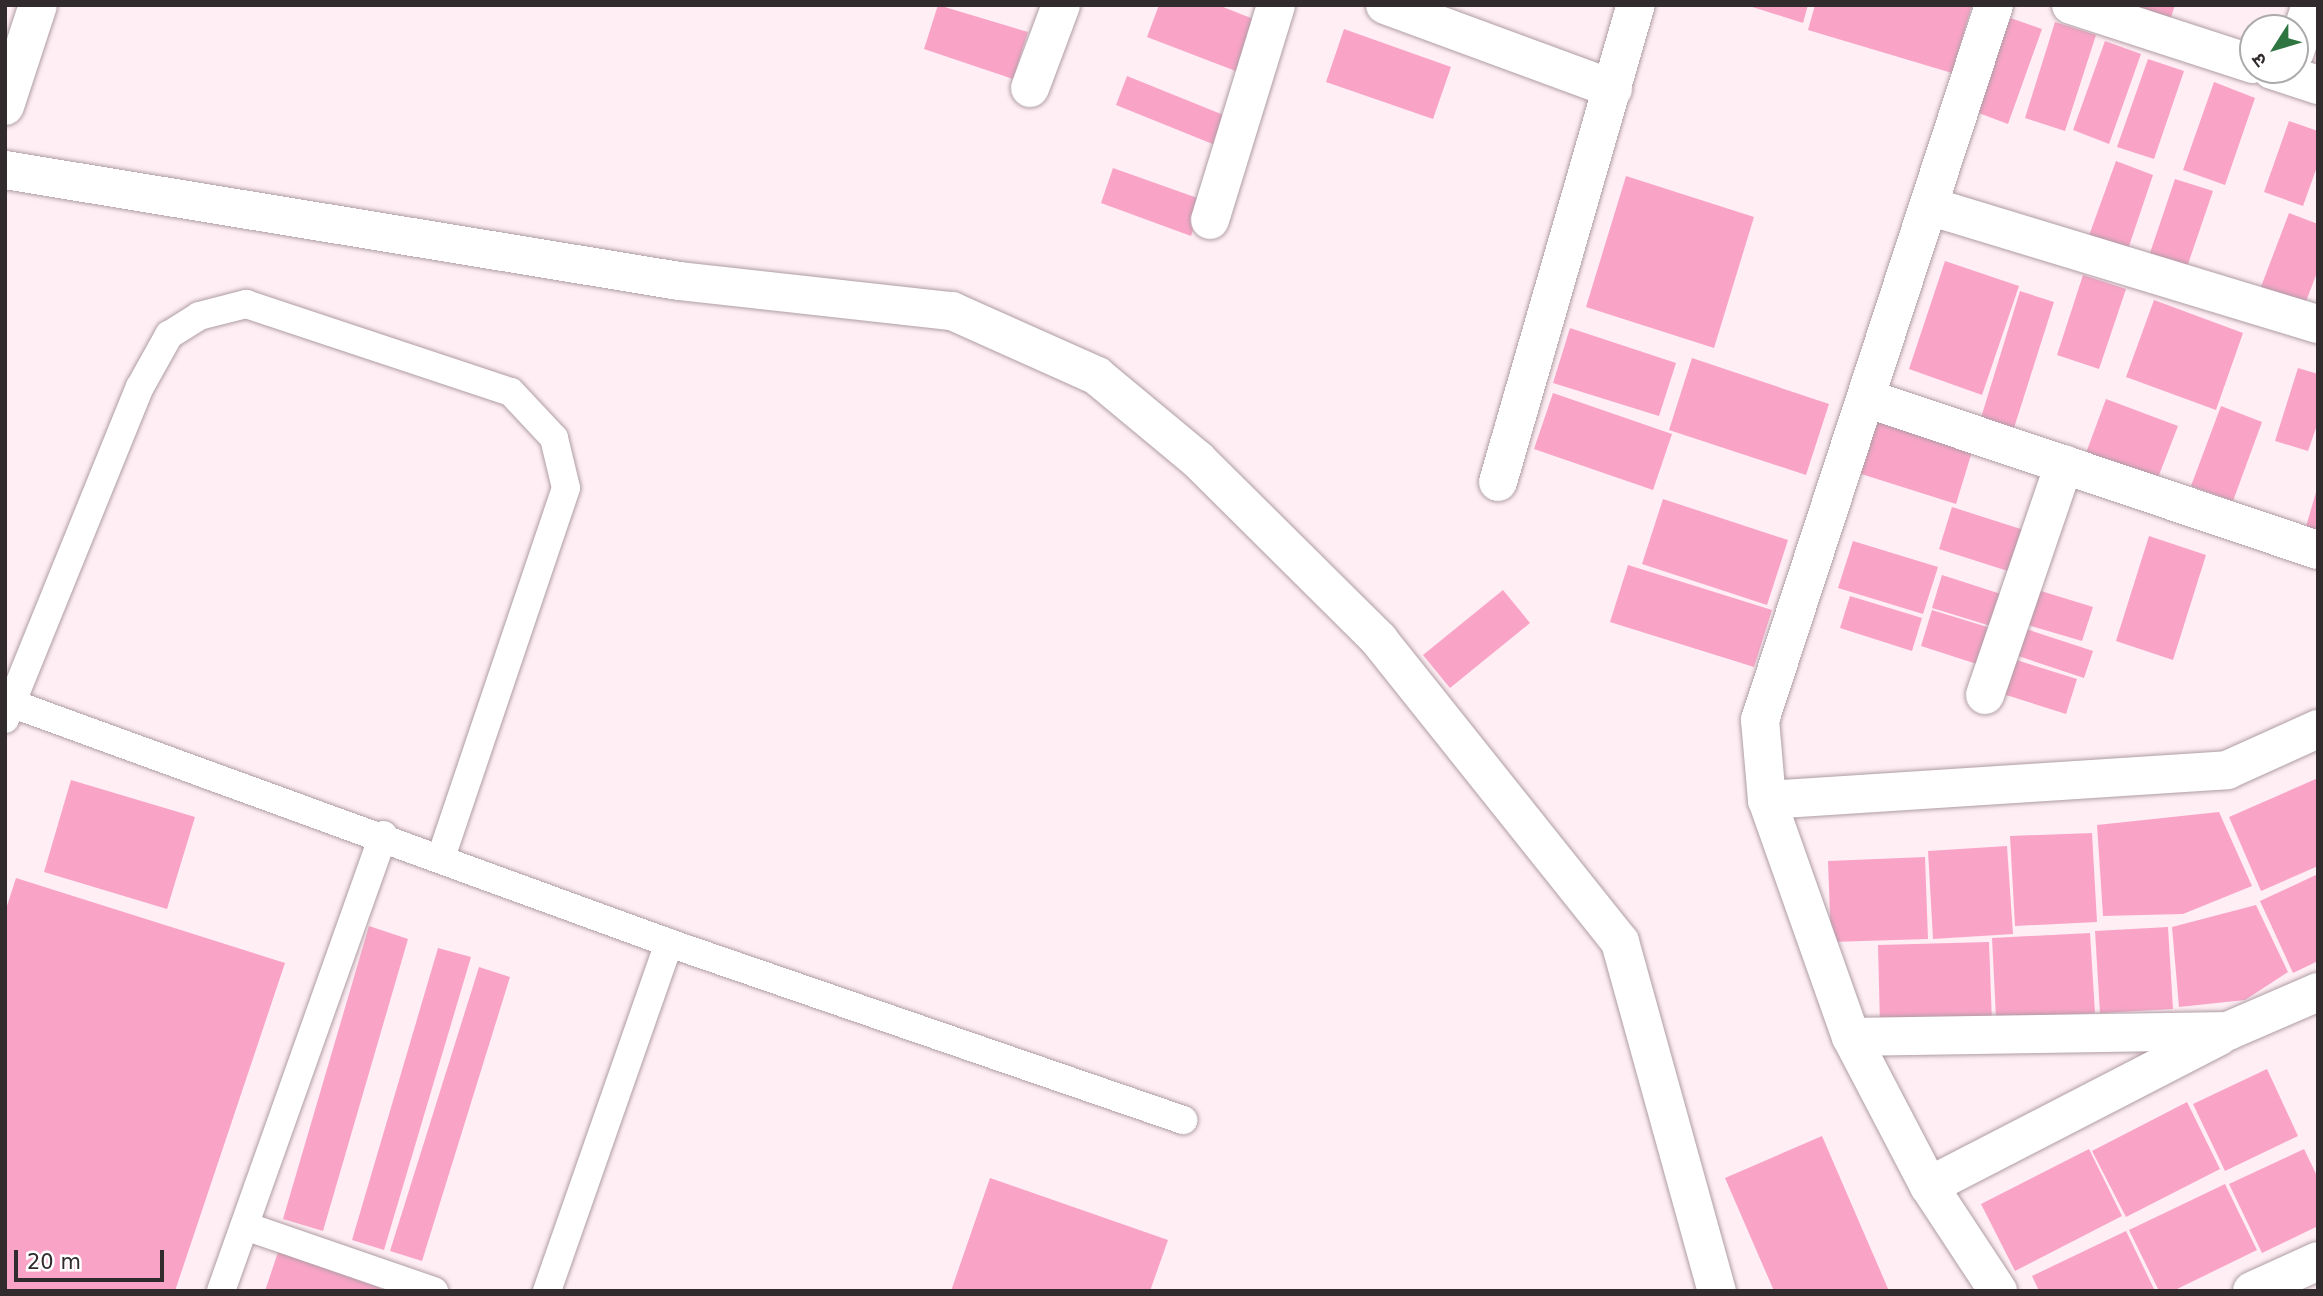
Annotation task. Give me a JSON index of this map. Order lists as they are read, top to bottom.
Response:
{
  "scale_bar": "20 m",
  "north": "bottom left"
}
